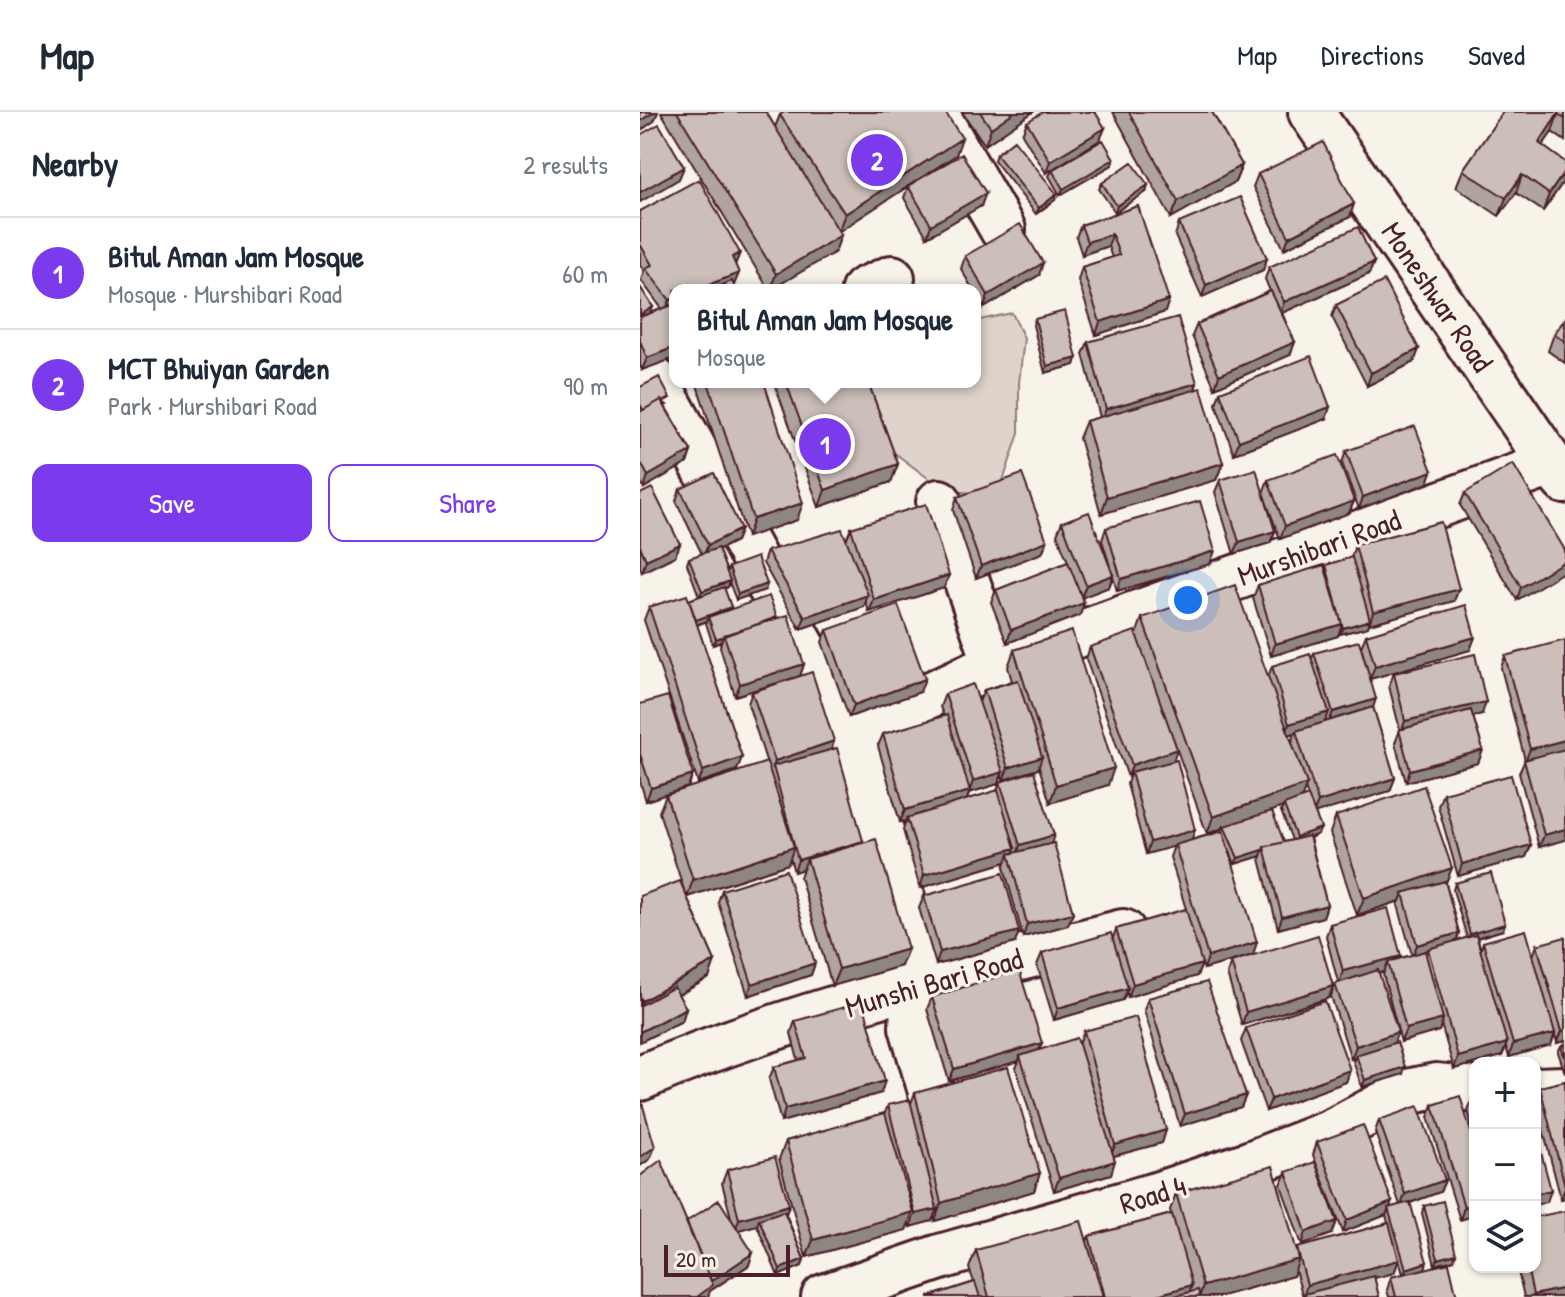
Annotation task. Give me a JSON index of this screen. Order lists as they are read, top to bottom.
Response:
{
  "streets": {
    "street": [
      "Moneshwar Road",
      "Murshibari Road",
      "Munshi Bari Road",
      "Road 4"
    ]
  },
  "crossings": [
    ["Moneshwar Road", "Murshibari Road"]
  ],
  "scale_bar": "20 m",
  "page": {
    "header": "Map",
    "nav": ["Map", "Directions", "Saved"],
    "heading": ["Nearby", "2 results"],
    "pins": ["2", "1"],
    "list": [
      {
        "mark": "1",
        "name": "Bitul Aman Jam Mosque",
        "note": "Mosque · Murshibari Road",
        "value": "60 m"
      },
      {
        "mark": "2",
        "name": "MCT Bhuiyan Garden",
        "note": "Park · Murshibari Road",
        "value": "90 m"
      }
    ],
    "popup": ["Bitul Aman Jam Mosque", "Mosque"],
    "buttons": ["Save", "Share"],
    "map_buttons": ["+", "−"],
    "scale": "20 m"
  }
}
